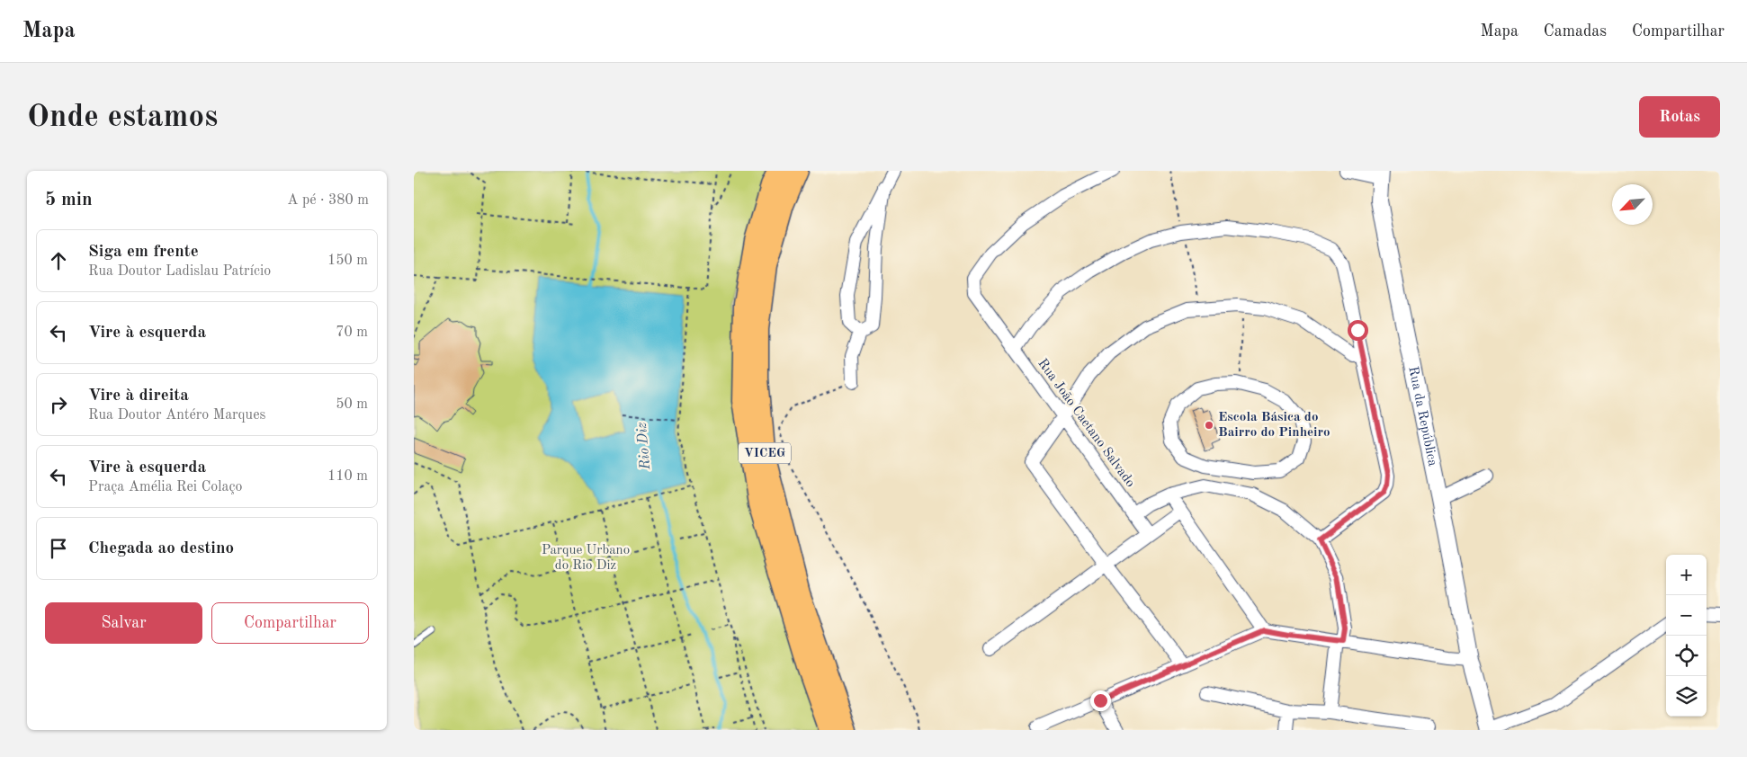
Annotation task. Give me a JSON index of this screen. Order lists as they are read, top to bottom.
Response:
{
  "streets": {
    "highway": ["VICEG"],
    "street": ["Rua da República", "Rua João Caetano Salvado"]
  },
  "water": ["Rio Diz"],
  "parks": ["Parque Urbano do Rio Diz"],
  "places": ["Escola Básica do Bairro do Pinheiro"],
  "north": "bottom left",
  "page": {
    "header": "Mapa",
    "nav": ["Mapa", "Camadas", "Compartilhar"],
    "buttons": [
      "Rotas",
      ["Salvar", "Compartilhar"]
    ],
    "title": "Onde estamos",
    "heading": ["5 min", "A pé · 380 m"],
    "list": [
      ["Siga em frente", "Rua Doutor Ladislau Patrício", "150 m"],
      ["Vire à esquerda", "70 m"],
      ["Vire à direita", "Rua Doutor Antéro Marques", "50 m"],
      ["Vire à esquerda", "Praça Amélia Rei Colaço", "110 m"],
      "Chegada ao destino"
    ],
    "map_buttons": ["+", "−"]
  }
}
